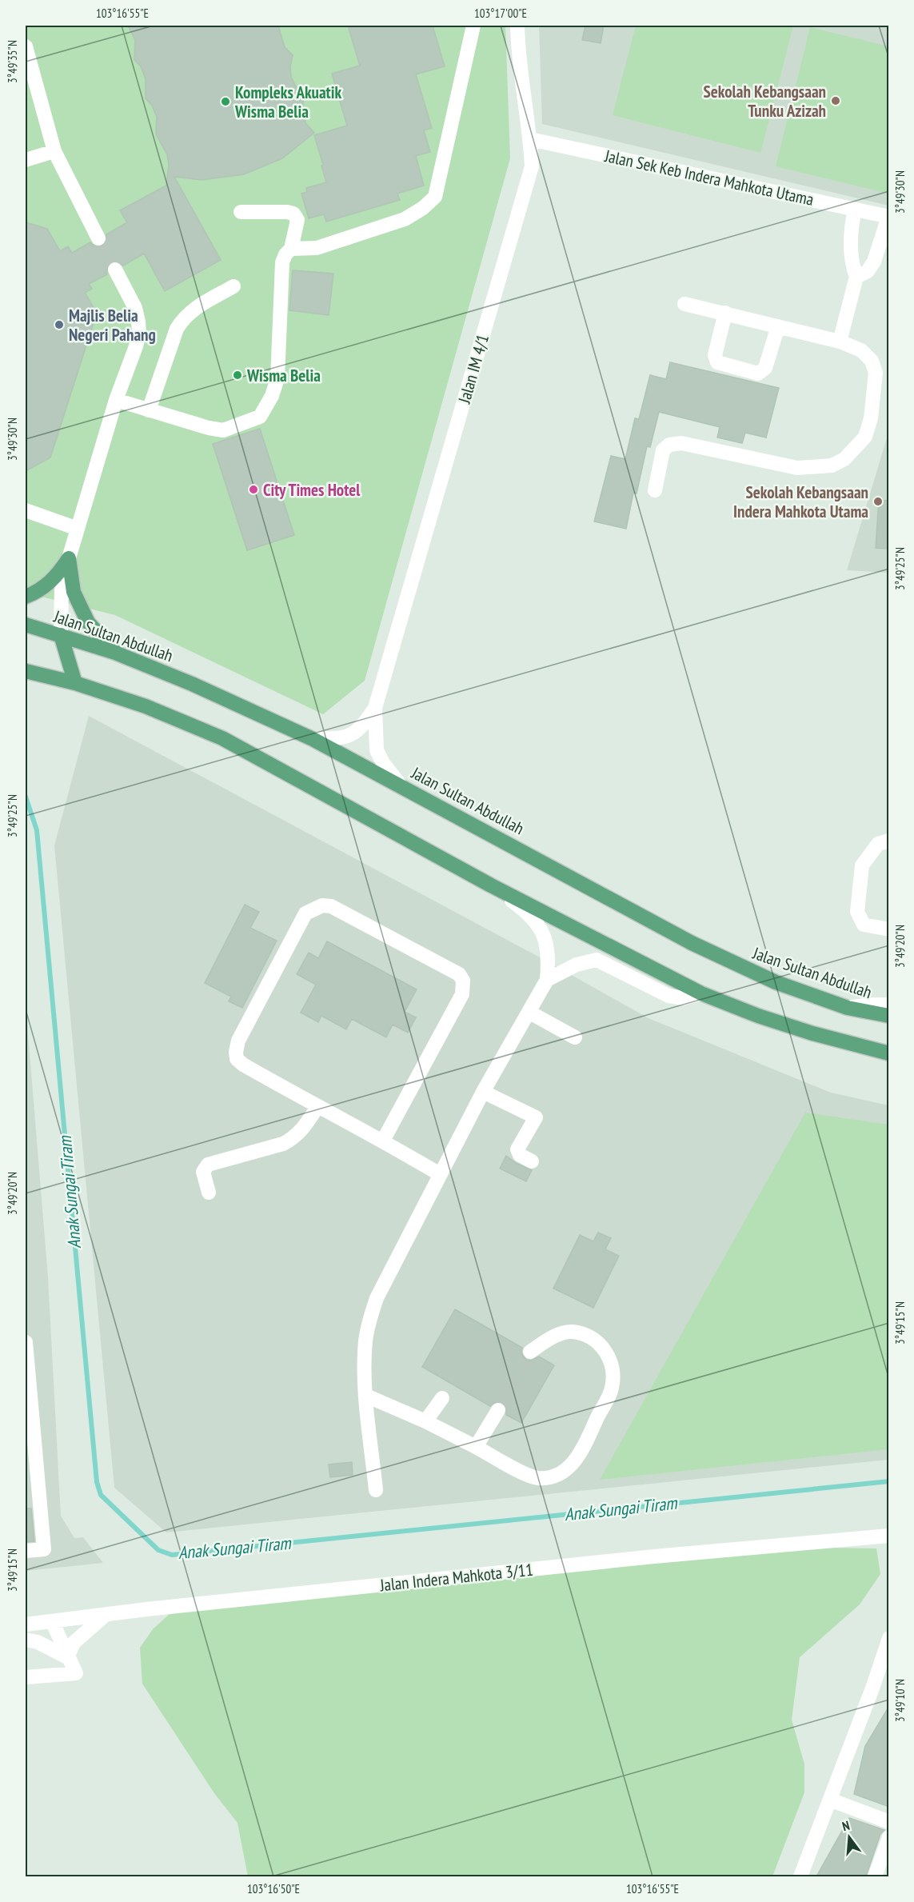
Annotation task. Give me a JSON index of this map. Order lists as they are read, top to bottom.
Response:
{
  "streets": {
    "main road": ["Jalan Sultan Abdullah"],
    "street": ["Jalan Sek Keb Indera Mahkota Utama", "Jalan IM 4/1", "Jalan Indera Mahkota 3/11"]
  },
  "crossings": [
    ["Jalan Sek Keb Indera Mahkota Utama", "Jalan IM 4/1"],
    ["Jalan IM 4/1", "Jalan Sultan Abdullah"]
  ],
  "water": ["Anak Sungai Tiram"],
  "places": [
    "Sekolah Kebangsaan Tunku Azizah",
    "Kompleks Akuatik Wisma Belia",
    "Majlis Belia Negeri Pahang",
    "Wisma Belia",
    "City Times Hotel",
    "Sekolah Kebangsaan Indera Mahkota Utama"
  ],
  "north": "top",
  "coordinates": [
    "103°16'55\"E",
    "103°17'00\"E",
    "3°49'35\"N",
    "3°49'30\"N",
    "3°49'25\"N",
    "3°49'20\"N",
    "3°49'15\"N",
    "3°49'10\"N",
    "103°16'50\"E"
  ]
}
